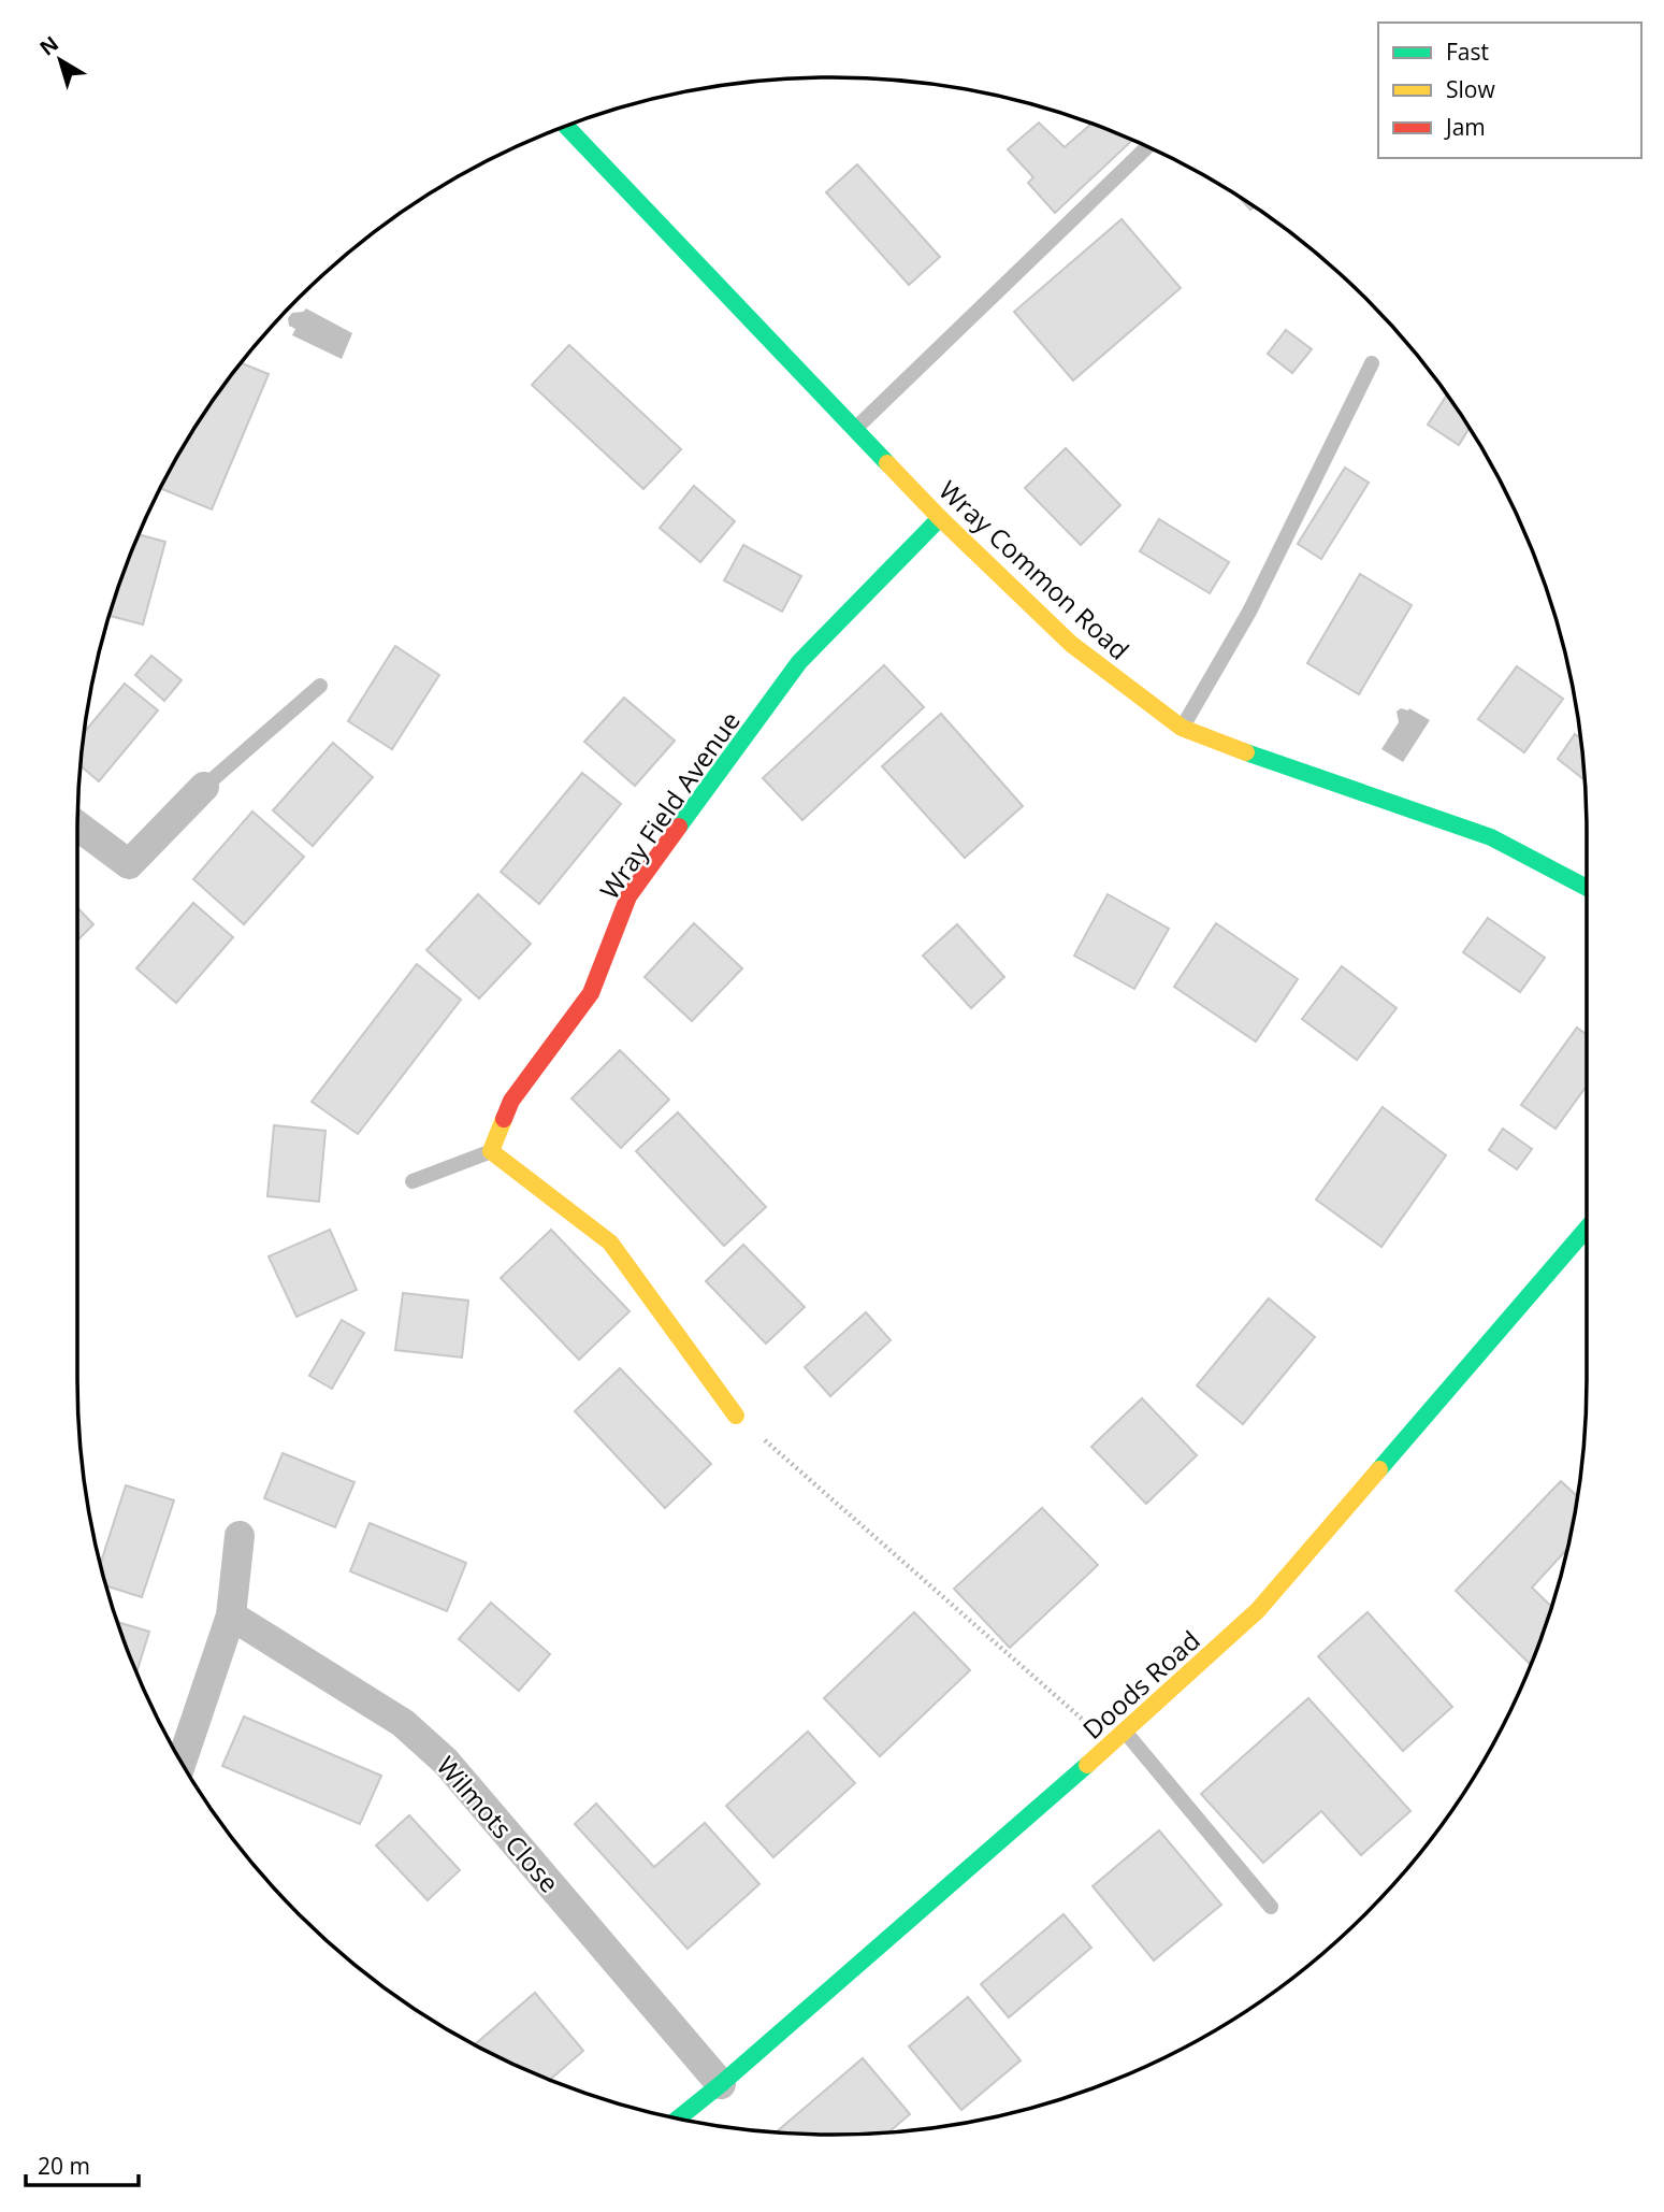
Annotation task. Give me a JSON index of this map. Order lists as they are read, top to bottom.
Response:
{
  "streets": {
    "street": [
      "Wray Common Road",
      "Wray Field Avenue",
      "Doods Road",
      "Wilmots Close"
    ]
  },
  "crossings": [
    ["Wray Common Road", "Wray Field Avenue"],
    ["Doods Road", "Wilmots Close"]
  ],
  "legend": ["Fast", "Slow", "Jam"],
  "scale_bar": "20 m",
  "north": "top left"
}
